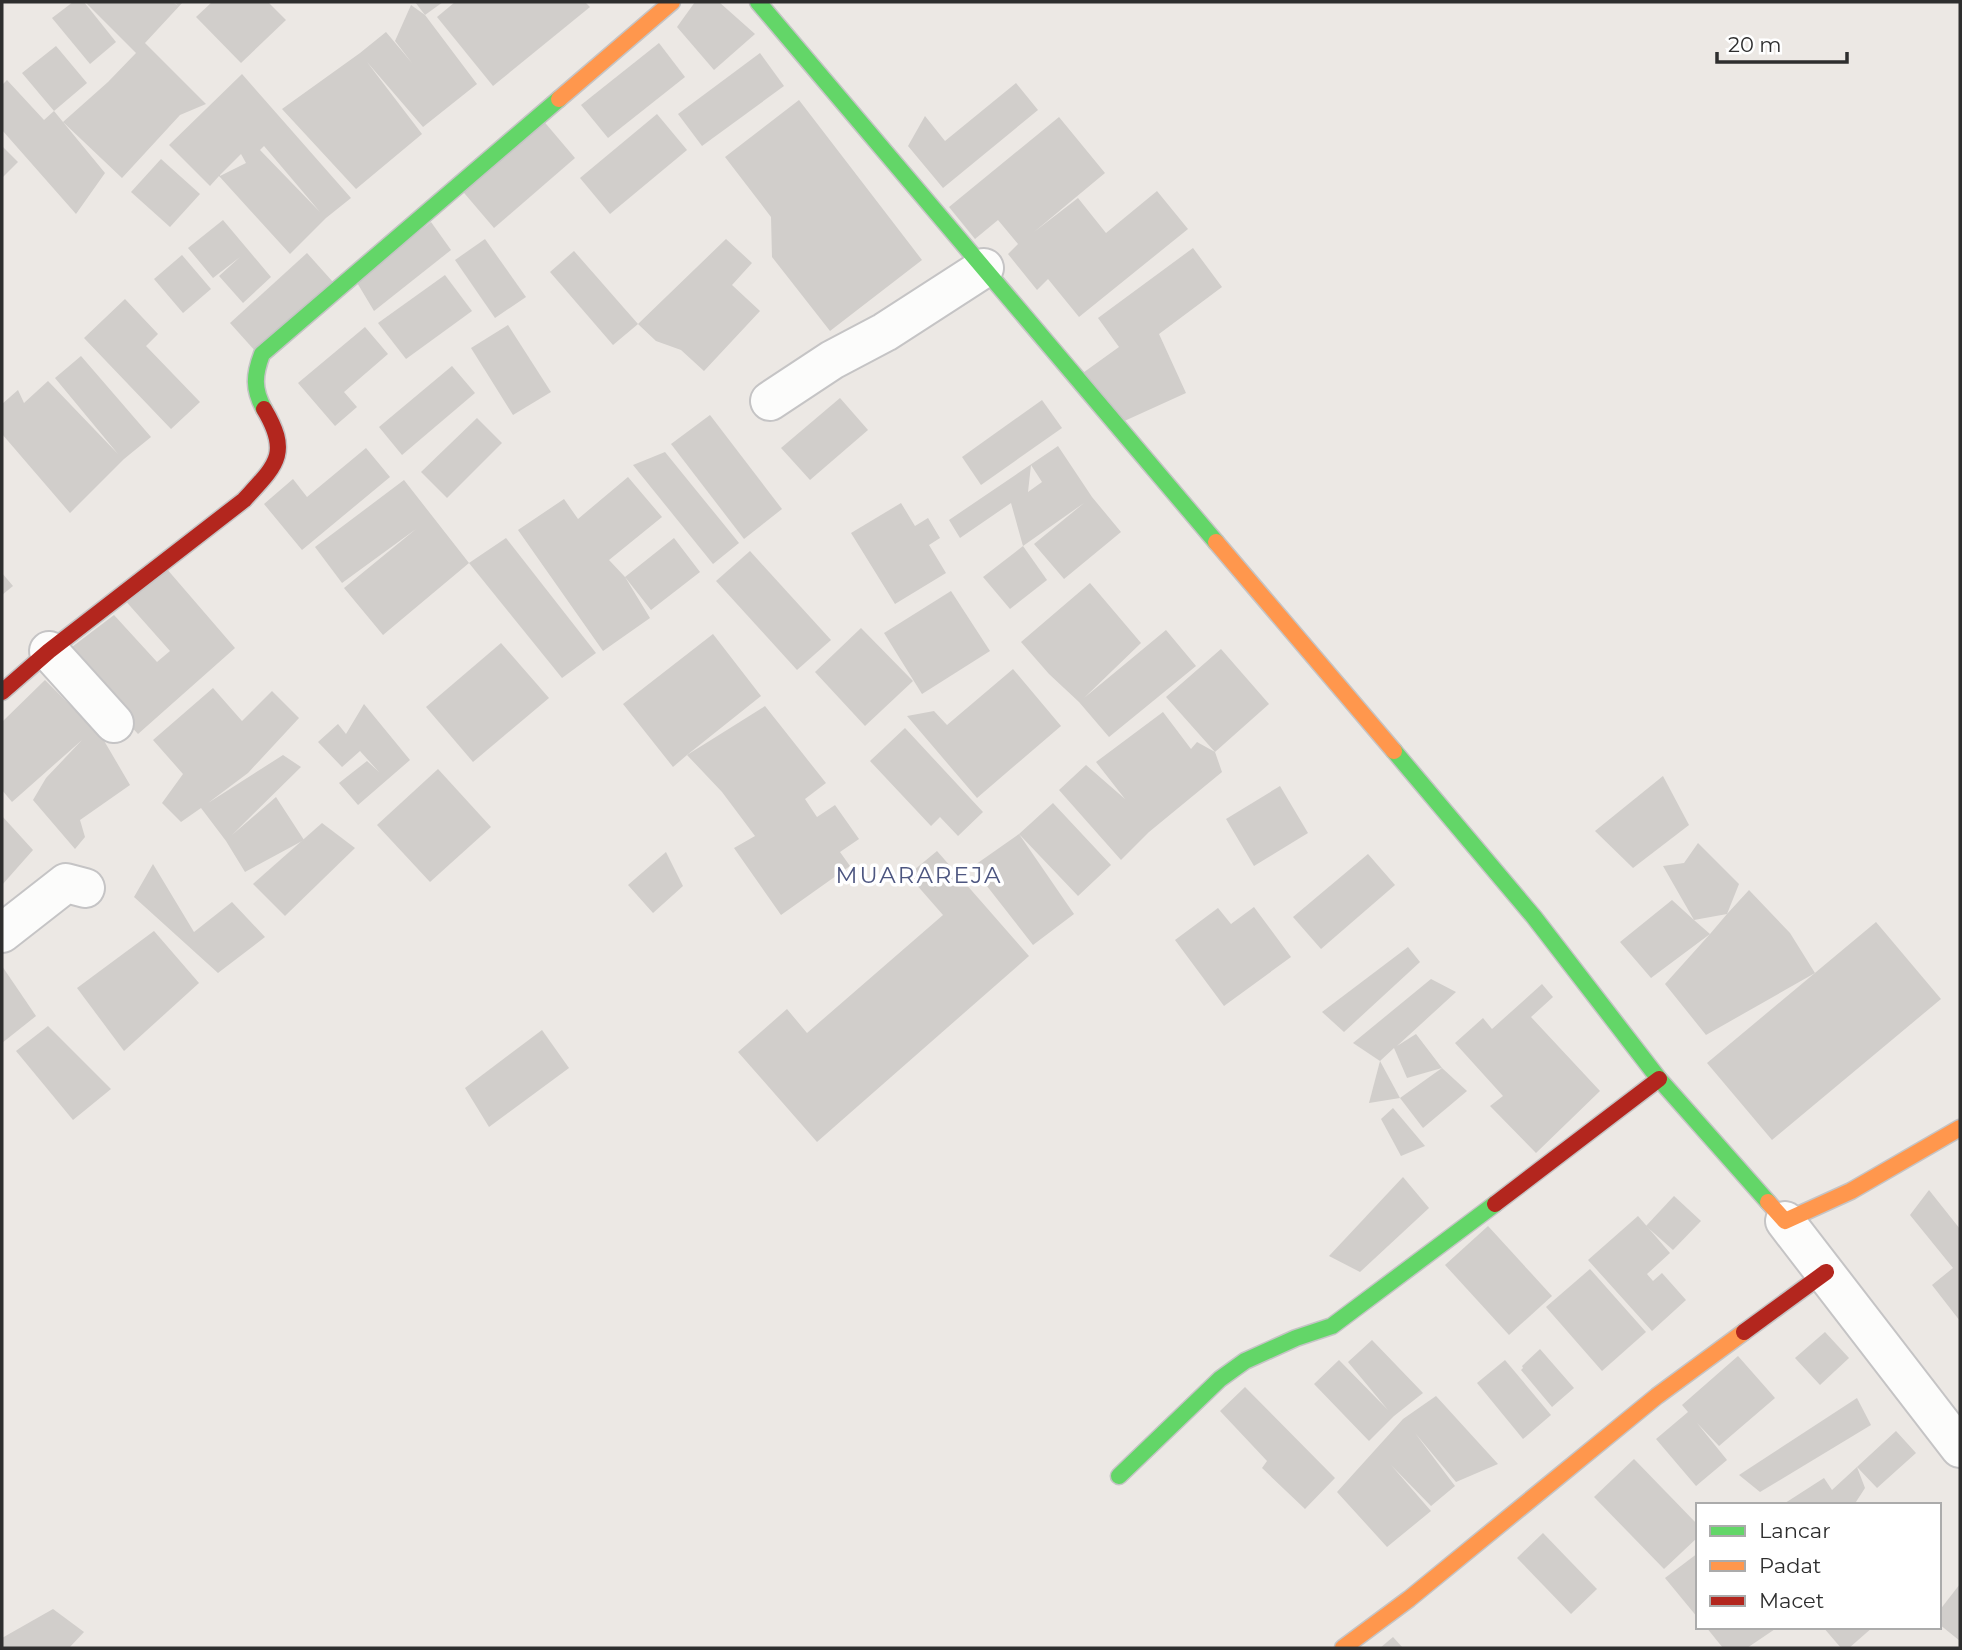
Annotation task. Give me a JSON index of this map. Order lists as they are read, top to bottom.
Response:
{
  "districts": ["MUARAREJA"],
  "legend": ["Lancar", "Padat", "Macet"],
  "scale_bar": "20 m"
}
